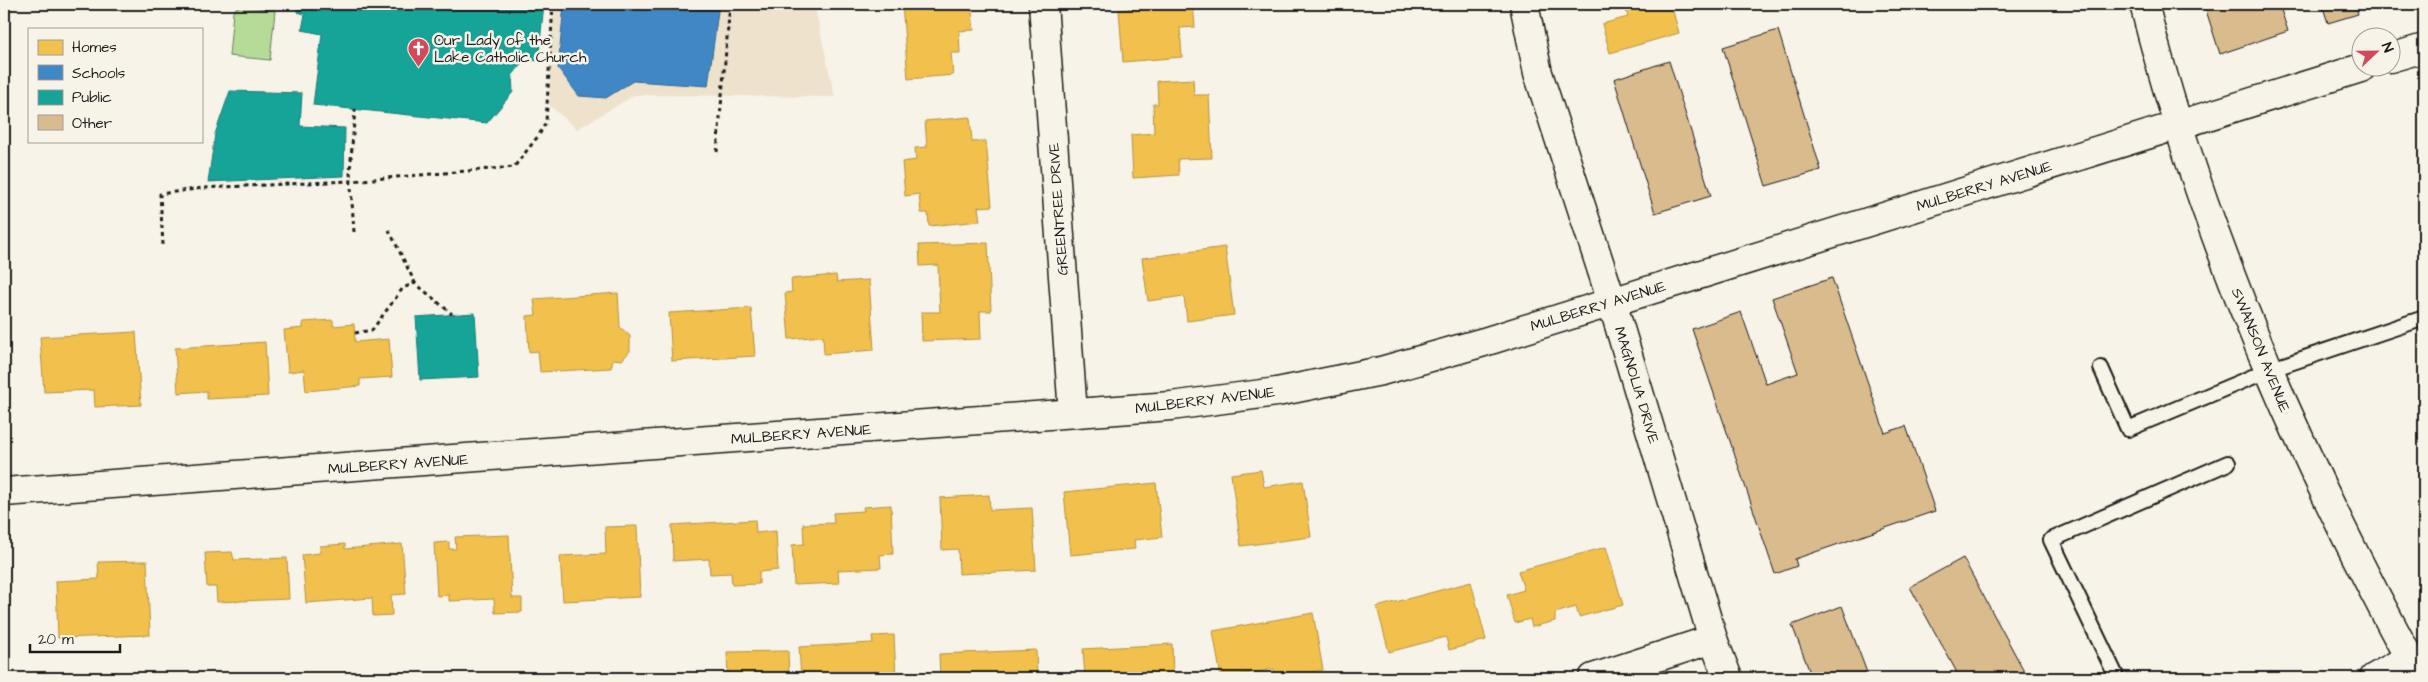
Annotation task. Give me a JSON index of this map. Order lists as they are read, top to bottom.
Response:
{
  "streets": {
    "street": [
      "MULBERRY AVENUE",
      "GREENTREE DRIVE",
      "SWANSON AVENUE",
      "MAGNOLIA DRIVE"
    ]
  },
  "crossings": [
    ["MULBERRY AVENUE", "GREENTREE DRIVE"],
    ["MULBERRY AVENUE", "SWANSON AVENUE"],
    ["MULBERRY AVENUE", "MAGNOLIA DRIVE"]
  ],
  "places": {
    "church": ["Our Lady of the Lake Catholic Church"]
  },
  "legend": [
    "Homes",
    "Schools",
    "Public",
    "Other"
  ],
  "scale_bar": "20 m",
  "north": "right"
}
